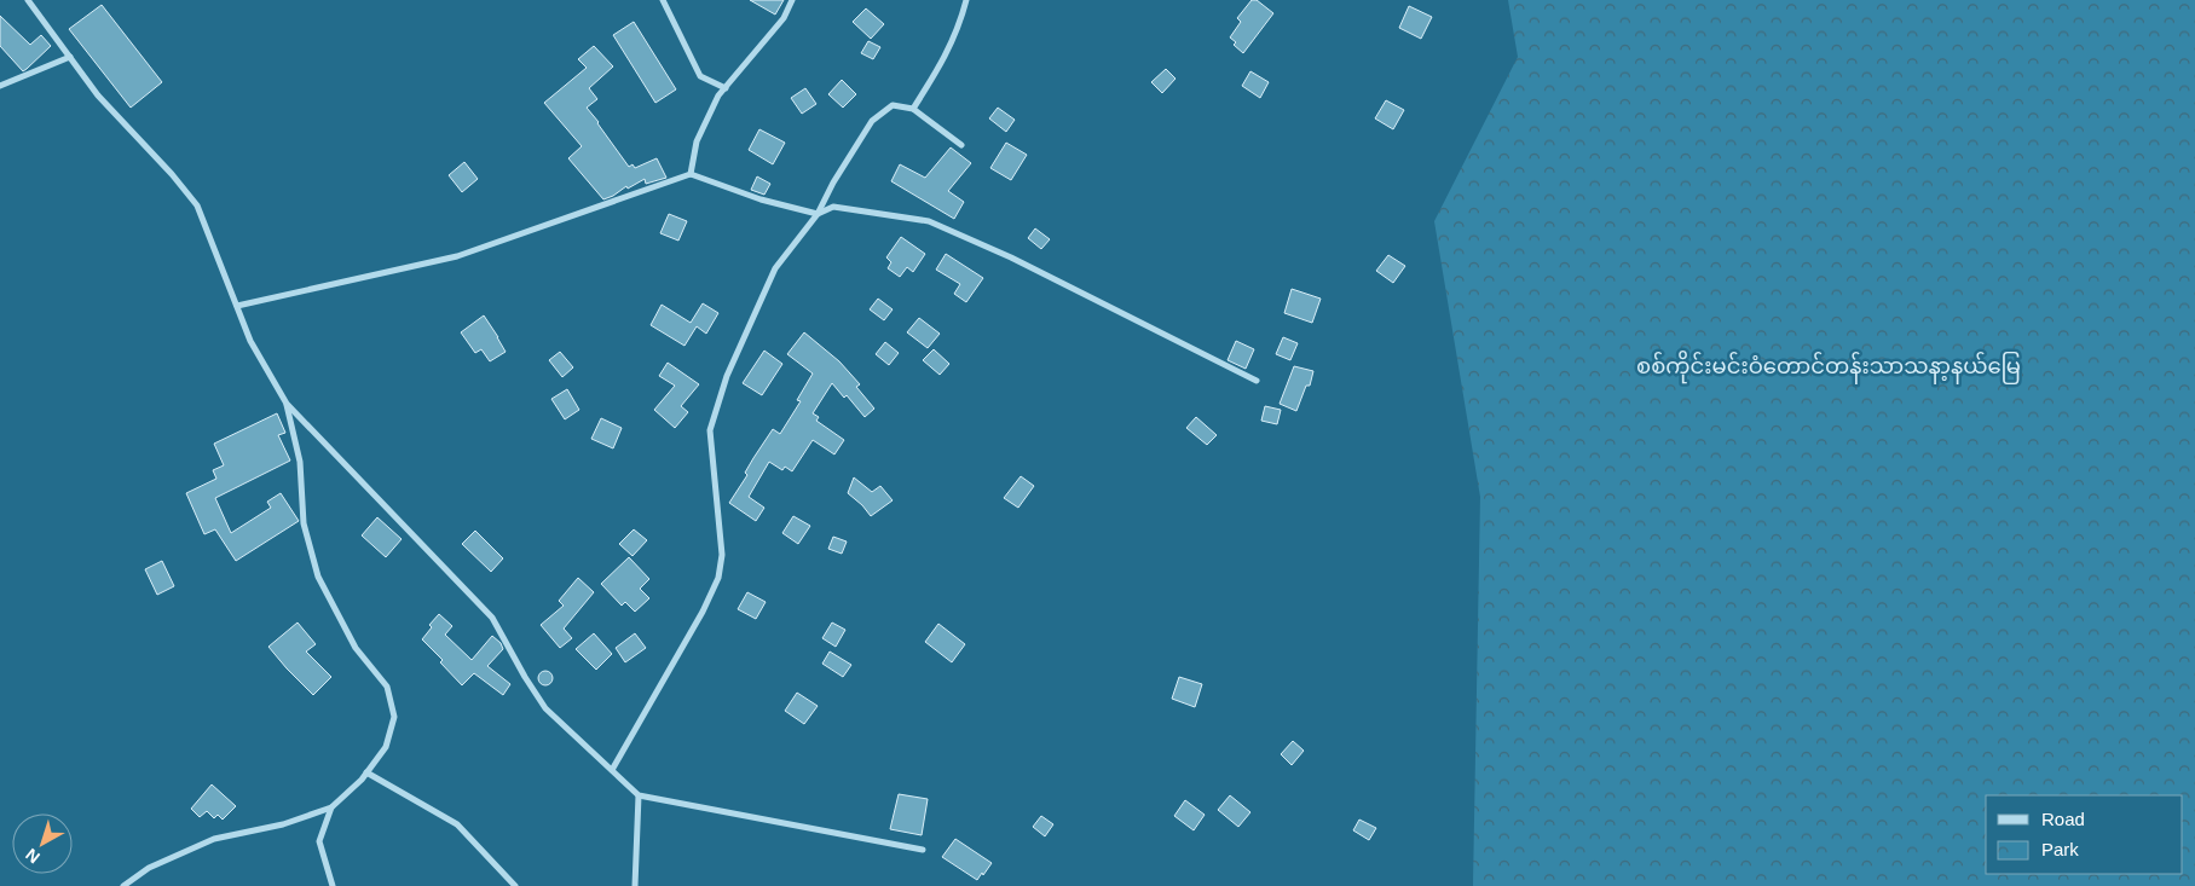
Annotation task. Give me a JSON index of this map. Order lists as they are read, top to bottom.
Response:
{
  "parks": ["စစ်ကိုင်းမင်းဝံတောင်တန်းသာသနာ့နယ်မြေ"],
  "legend": ["Road", "Park"],
  "north": "bottom left"
}
